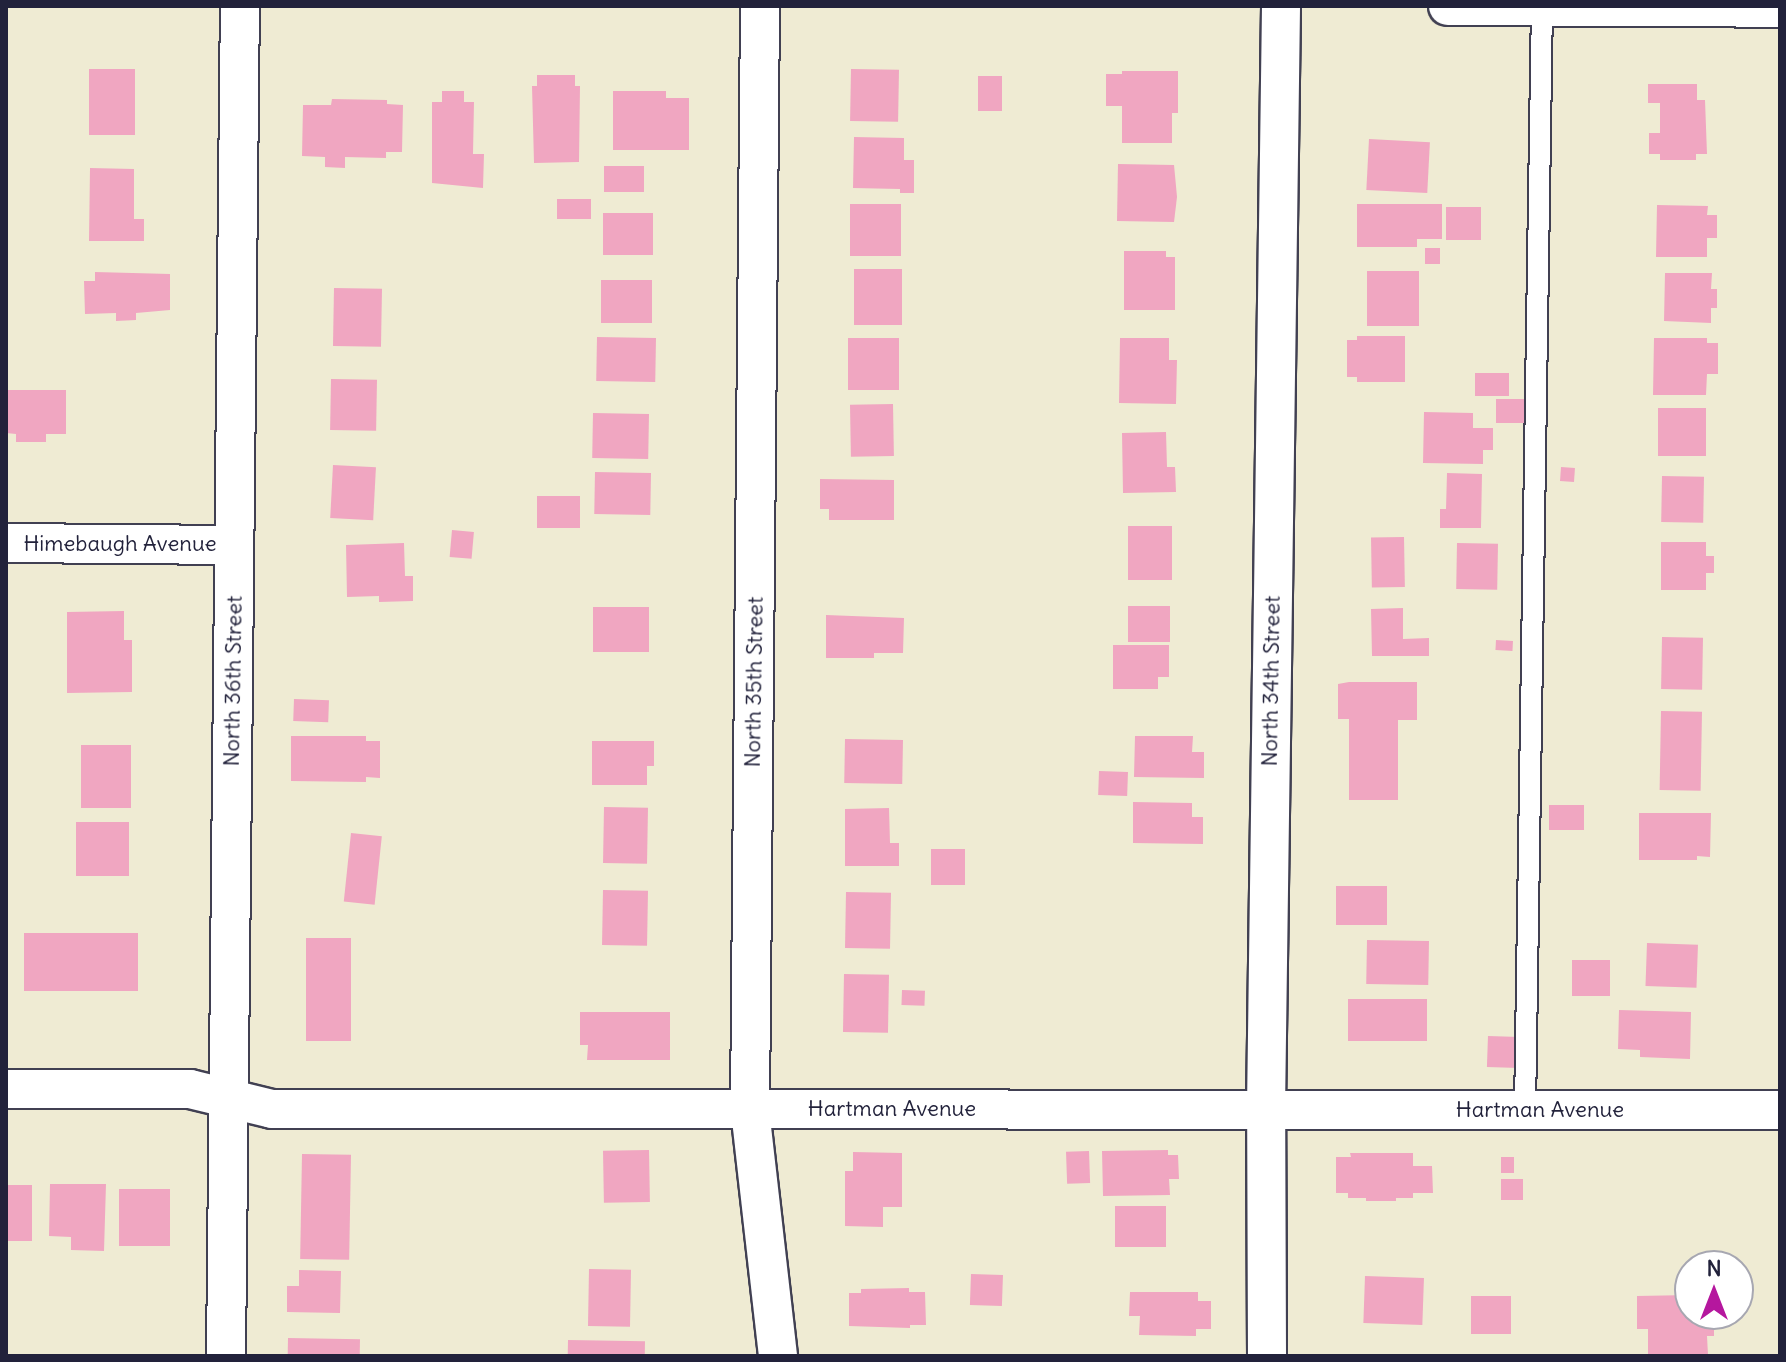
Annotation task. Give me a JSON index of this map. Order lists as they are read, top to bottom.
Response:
{
  "streets": {
    "street": [
      "Himebaugh Avenue",
      "North 36th Street",
      "North 34th Street",
      "North 35th Street",
      "Hartman Avenue"
    ]
  },
  "crossings": [
    ["Himebaugh Avenue", "North 36th Street"],
    ["North 36th Street", "Hartman Avenue"],
    ["North 34th Street", "Hartman Avenue"],
    ["North 35th Street", "Hartman Avenue"]
  ],
  "north": "top"
}
